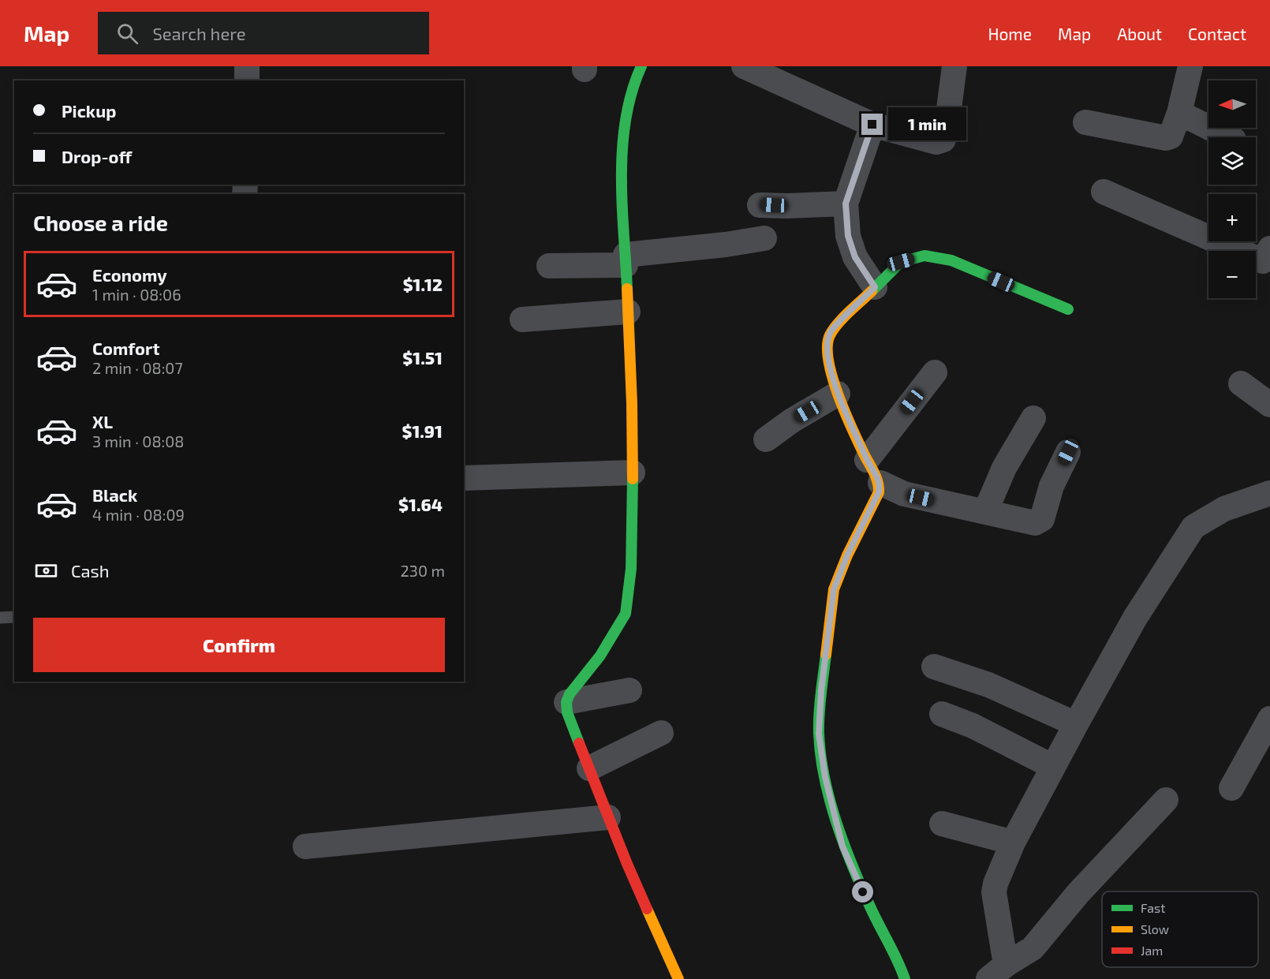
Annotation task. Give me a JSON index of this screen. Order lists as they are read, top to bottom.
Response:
{
  "legend": ["Fast", "Slow", "Jam"],
  "north": "left",
  "page": {
    "header": "Map",
    "search": "Search here",
    "nav": [
      "Home",
      "Map",
      "About",
      "Contact"
    ],
    "map_buttons": ["+", "−"],
    "banner": ["Pickup", "Drop-off"],
    "bubble": "1 min",
    "heading": "Choose a ride",
    "list": [
      {
        "name": "Economy",
        "note": "1 min · 08:06",
        "value": "$1.12"
      },
      {
        "name": "Comfort",
        "note": "2 min · 08:07",
        "value": "$1.51"
      },
      {
        "name": "XL",
        "note": "3 min · 08:08",
        "value": "$1.91"
      },
      {
        "name": "Black",
        "note": "4 min · 08:09",
        "value": "$1.64"
      }
    ],
    "pay": ["Cash", "230 m"],
    "buttons": "Confirm"
  }
}
